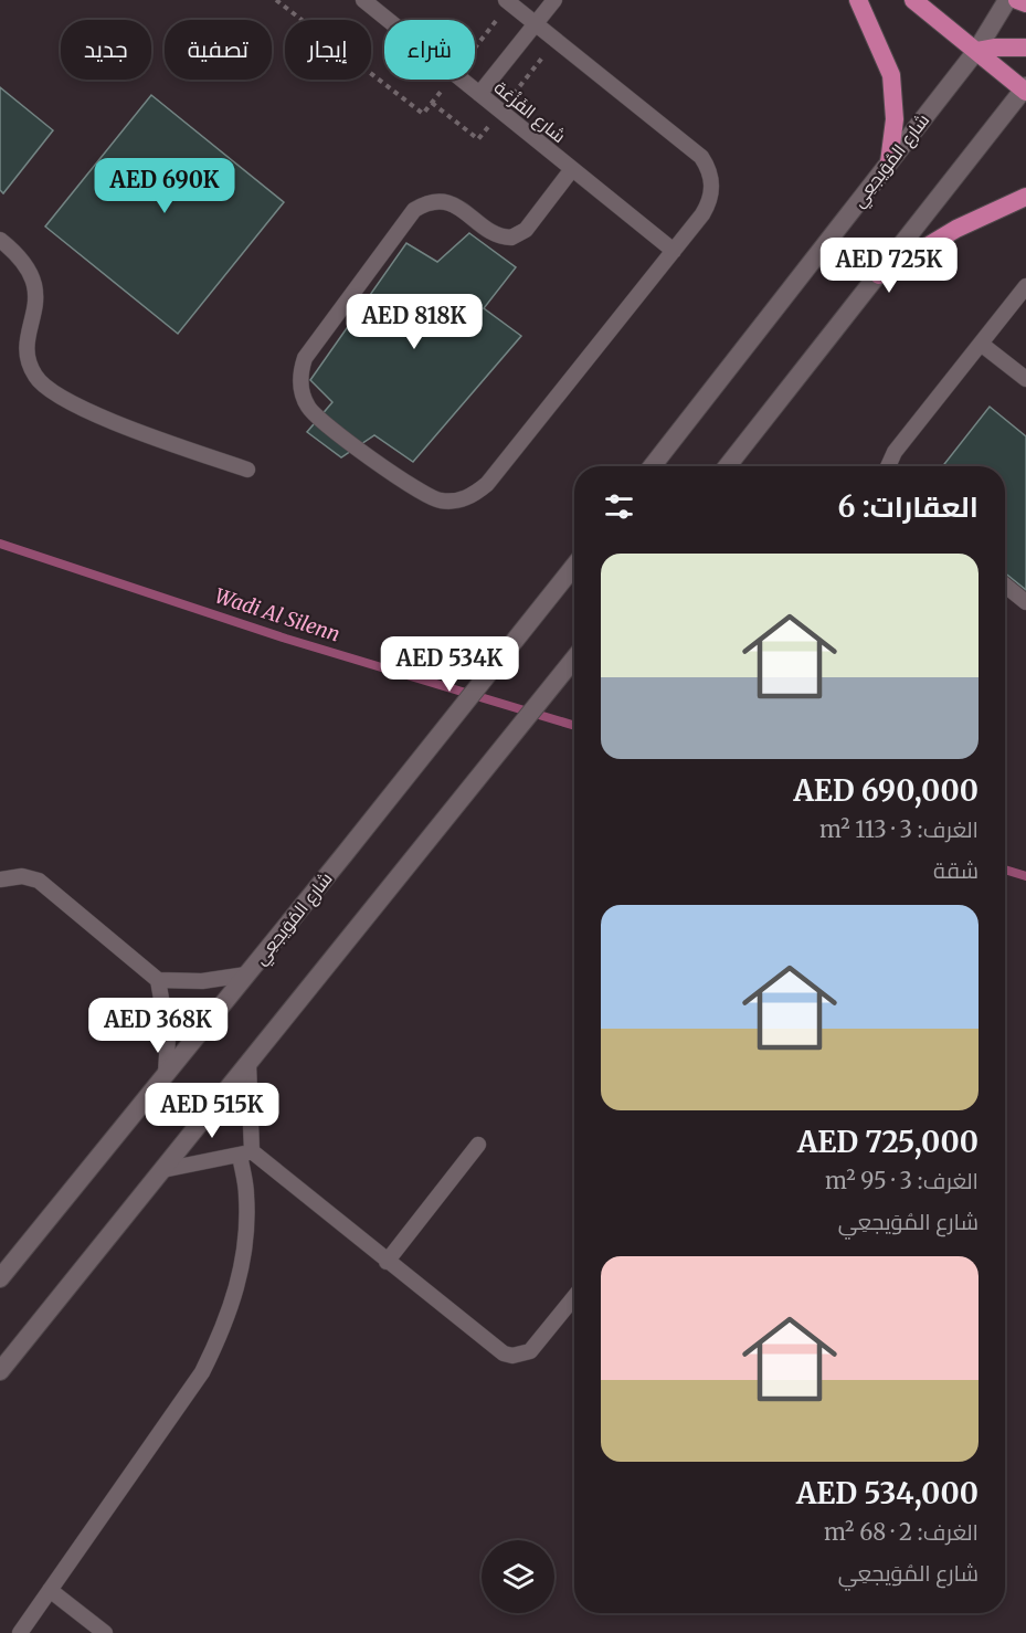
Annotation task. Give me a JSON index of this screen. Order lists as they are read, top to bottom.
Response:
{
  "streets": {
    "street": ["شارع المُوَيجعِي"],
    "lane": ["شارع الفَزْعَة"]
  },
  "water": ["Wadi Al Silenn"],
  "page": {
    "chip": [
      "شراء",
      "إيجار",
      "تصفية",
      "جديد"
    ],
    "price": [
      "AED 690K",
      "AED 725K",
      "AED 818K",
      "AED 534K",
      "AED 368K",
      "AED 515K"
    ],
    "heading": "العقارات: 6",
    "list": [
      {
        "name": "AED 690,000",
        "note": "الغرف: 3 · 113 m² · شقة"
      },
      {
        "name": "AED 725,000",
        "note": "الغرف: 3 · 95 m² · شارع المُوَيجعِي"
      },
      {
        "name": "AED 534,000",
        "note": "الغرف: 2 · 68 m² · شارع المُوَيجعِي"
      }
    ]
  }
}
